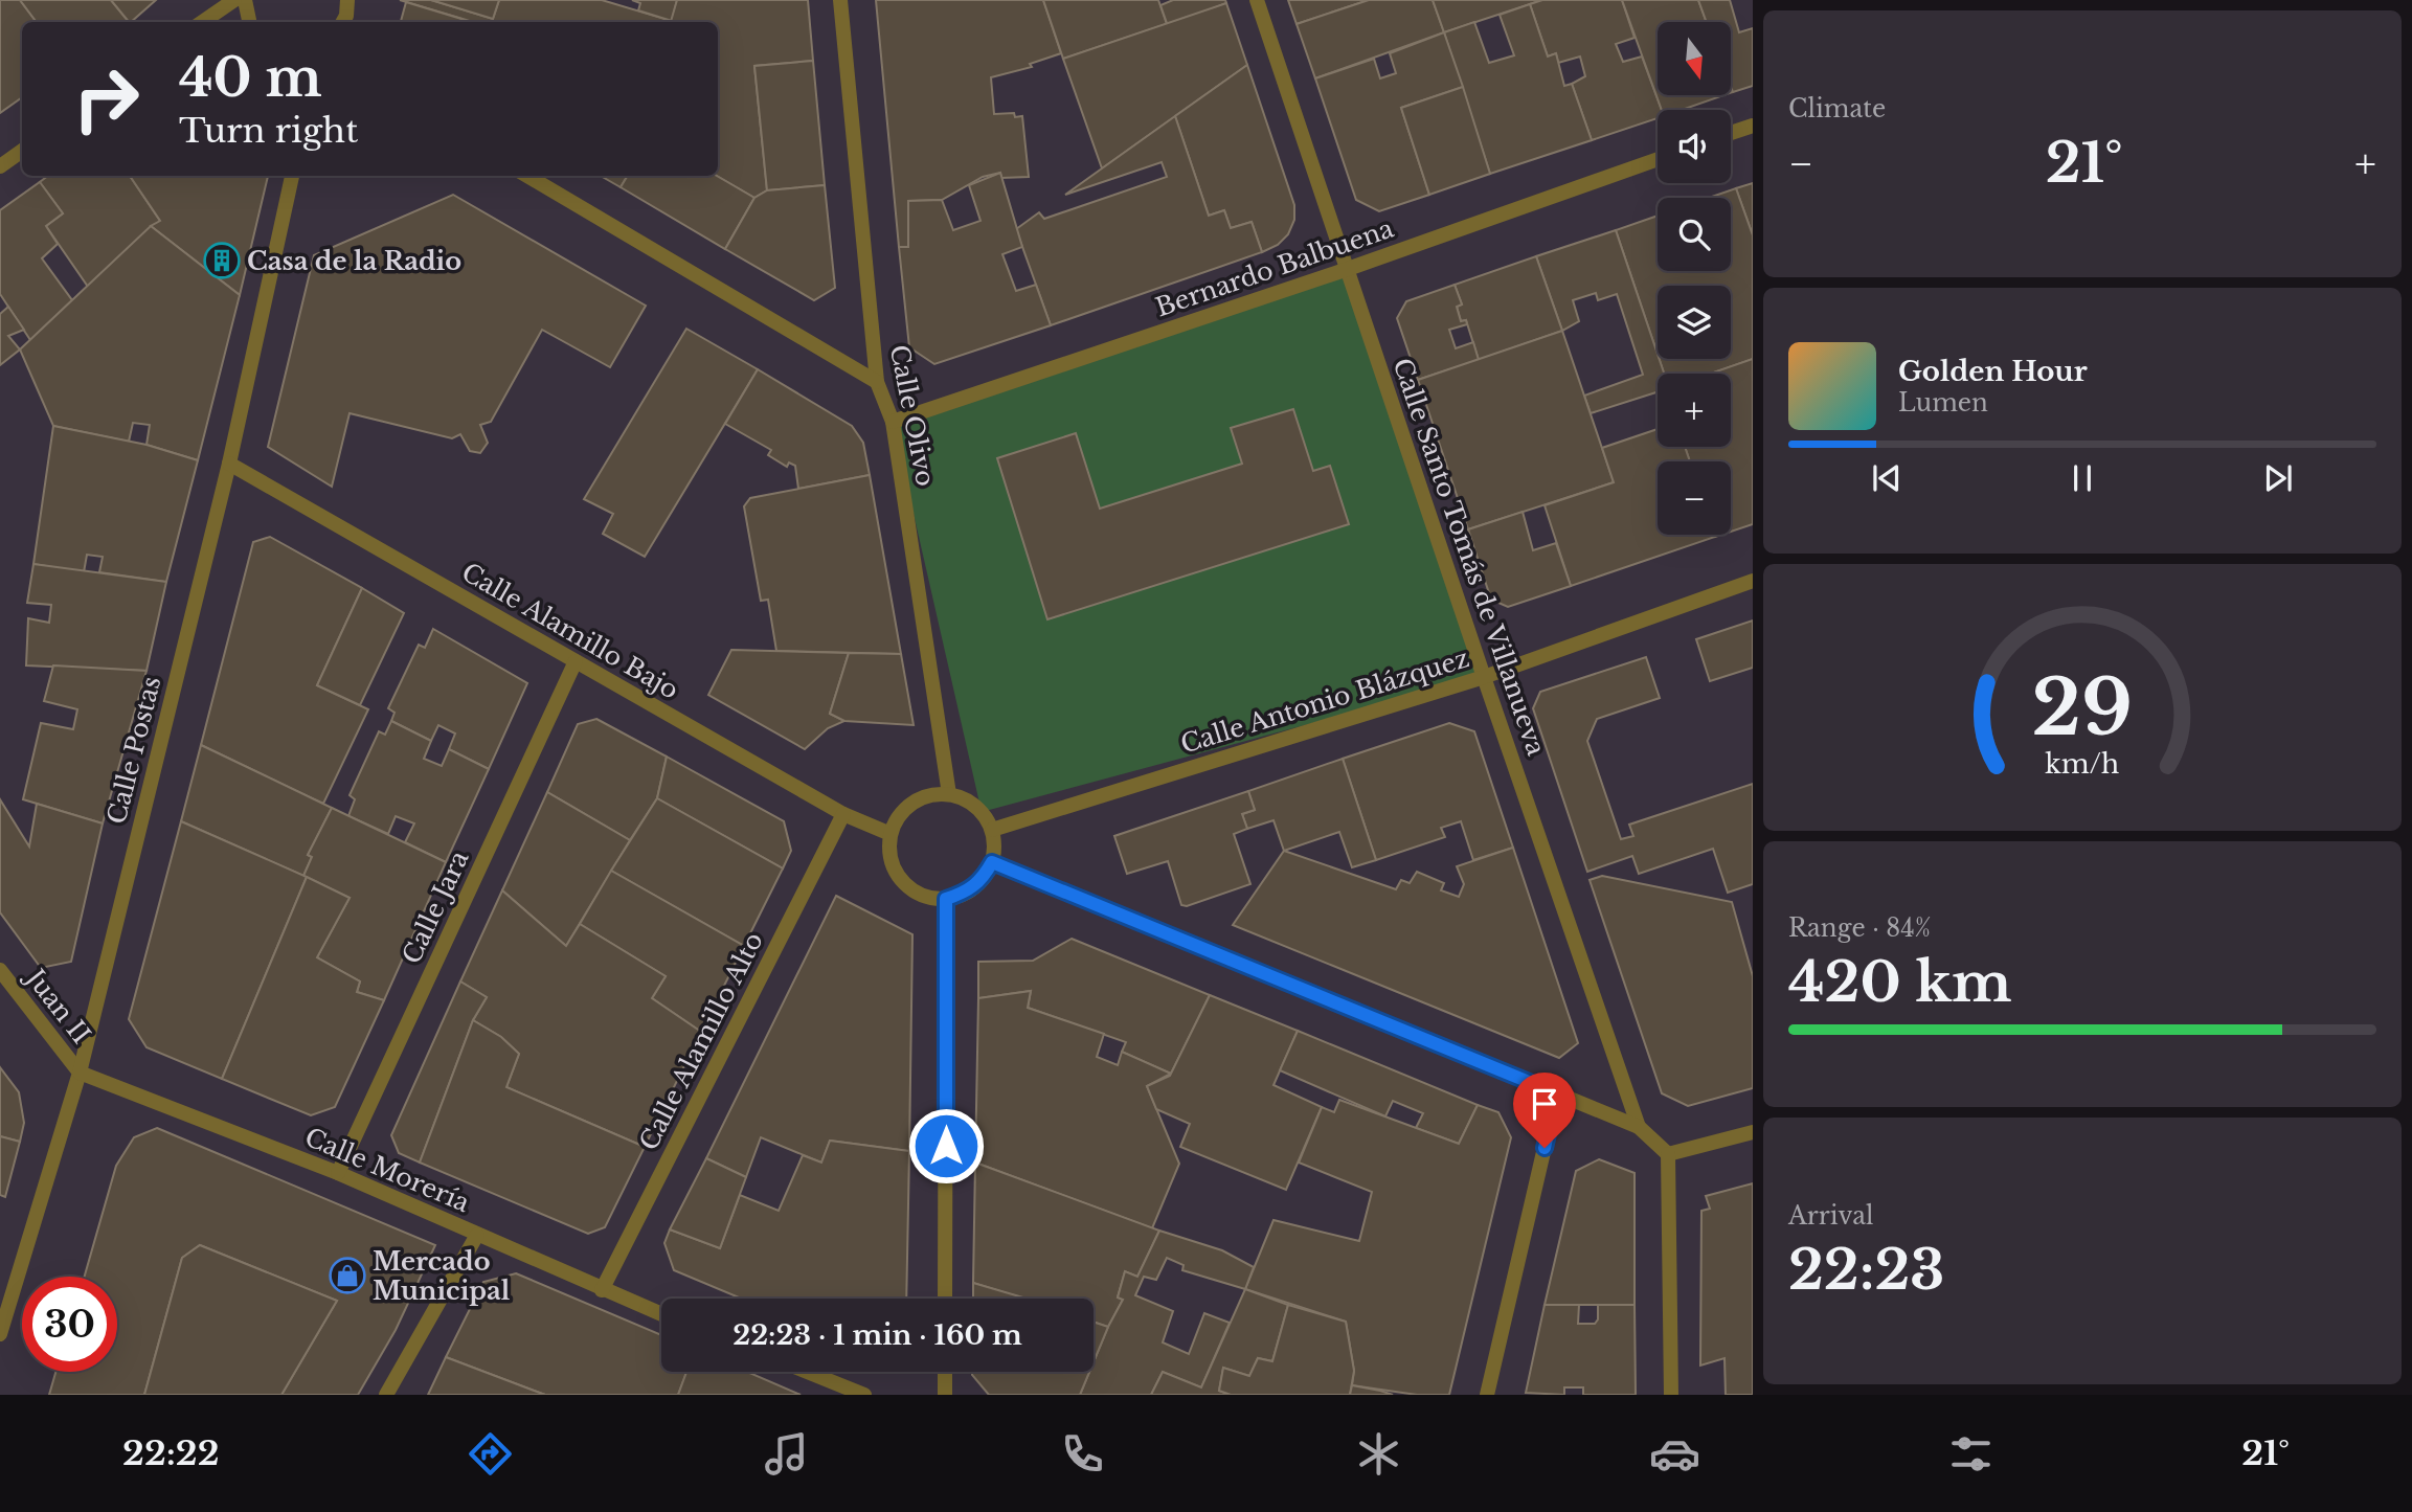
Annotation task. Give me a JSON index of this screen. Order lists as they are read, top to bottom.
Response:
{
  "streets": {
    "street": [
      "Bernardo Balbuena",
      "Calle Olivo",
      "Calle Santo Tomás de Villanueva",
      "Calle Alamillo Bajo",
      "Calle Antonio Blázquez",
      "Calle Postas",
      "Calle Jara",
      "Juan II",
      "Calle Alamillo Alto",
      "Calle Morería"
    ]
  },
  "crossings": [
    ["Bernardo Balbuena", "Calle Olivo"],
    ["Bernardo Balbuena", "Calle Santo Tomás de Villanueva"],
    ["Calle Olivo", "Calle Alamillo Bajo"],
    ["Calle Olivo", "Calle Antonio Blázquez"],
    ["Calle Santo Tomás de Villanueva", "Calle Antonio Blázquez"],
    ["Calle Alamillo Bajo", "Calle Antonio Blázquez"],
    ["Calle Alamillo Bajo", "Calle Postas"],
    ["Calle Alamillo Bajo", "Calle Jara"],
    ["Calle Alamillo Bajo", "Calle Alamillo Alto"],
    ["Calle Postas", "Juan II"],
    ["Calle Postas", "Calle Morería"],
    ["Calle Jara", "Calle Morería"],
    ["Juan II", "Calle Morería"],
    ["Calle Alamillo Alto", "Calle Morería"]
  ],
  "places": {
    "building": ["Casa de la Radio"],
    "shop": ["Mercado Municipal"]
  },
  "north": "bottom",
  "page": {
    "tile": [
      "Climate",
      ["Range · 84%", "420 km"],
      ["Arrival", "22:23"]
    ],
    "map_buttons": ["+", "−"],
    "turn": ["40 m", "Turn right"],
    "heat": ["−", "21°", "+"],
    "song": ["Golden Hour", "Lumen"],
    "limit": "30",
    "trip": "22:23 · 1 min · 160 m",
    "tabs": ["22:22", "21°"],
    "gauge": ["29", "km/h"]
  }
}
